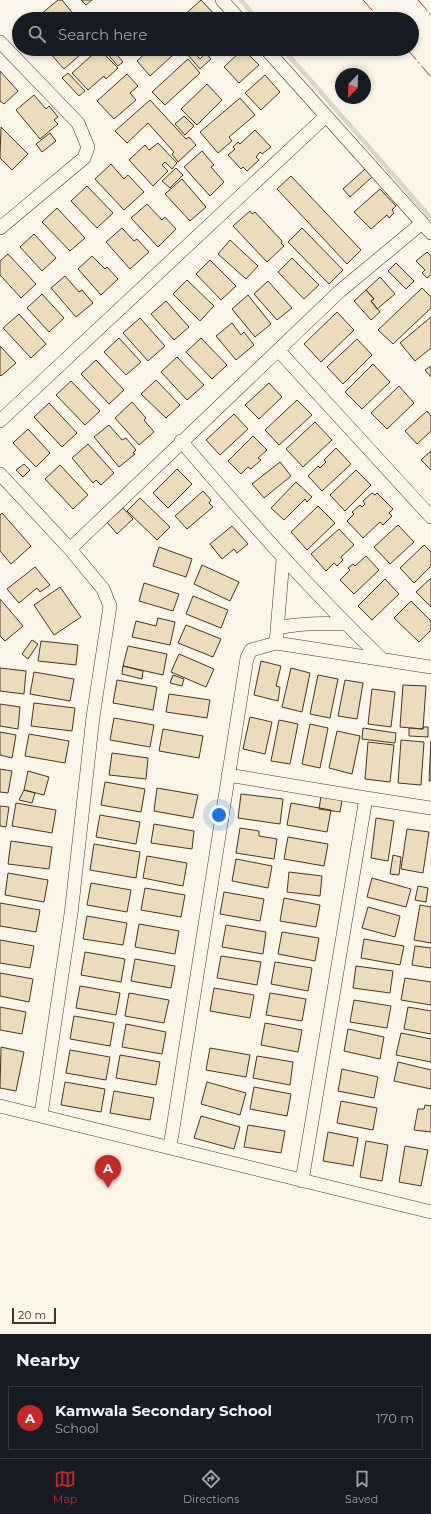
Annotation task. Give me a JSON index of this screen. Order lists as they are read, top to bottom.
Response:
{
  "scale_bar": "20 m",
  "north": "bottom left",
  "page": {
    "search": "Search here",
    "pins": "A",
    "scale": "20 m",
    "heading": "Nearby",
    "list": [
      {
        "mark": "A",
        "name": "Kamwala Secondary School",
        "note": "School",
        "value": "170 m"
      }
    ],
    "nav": ["Map", "Directions", "Saved"]
  }
}
